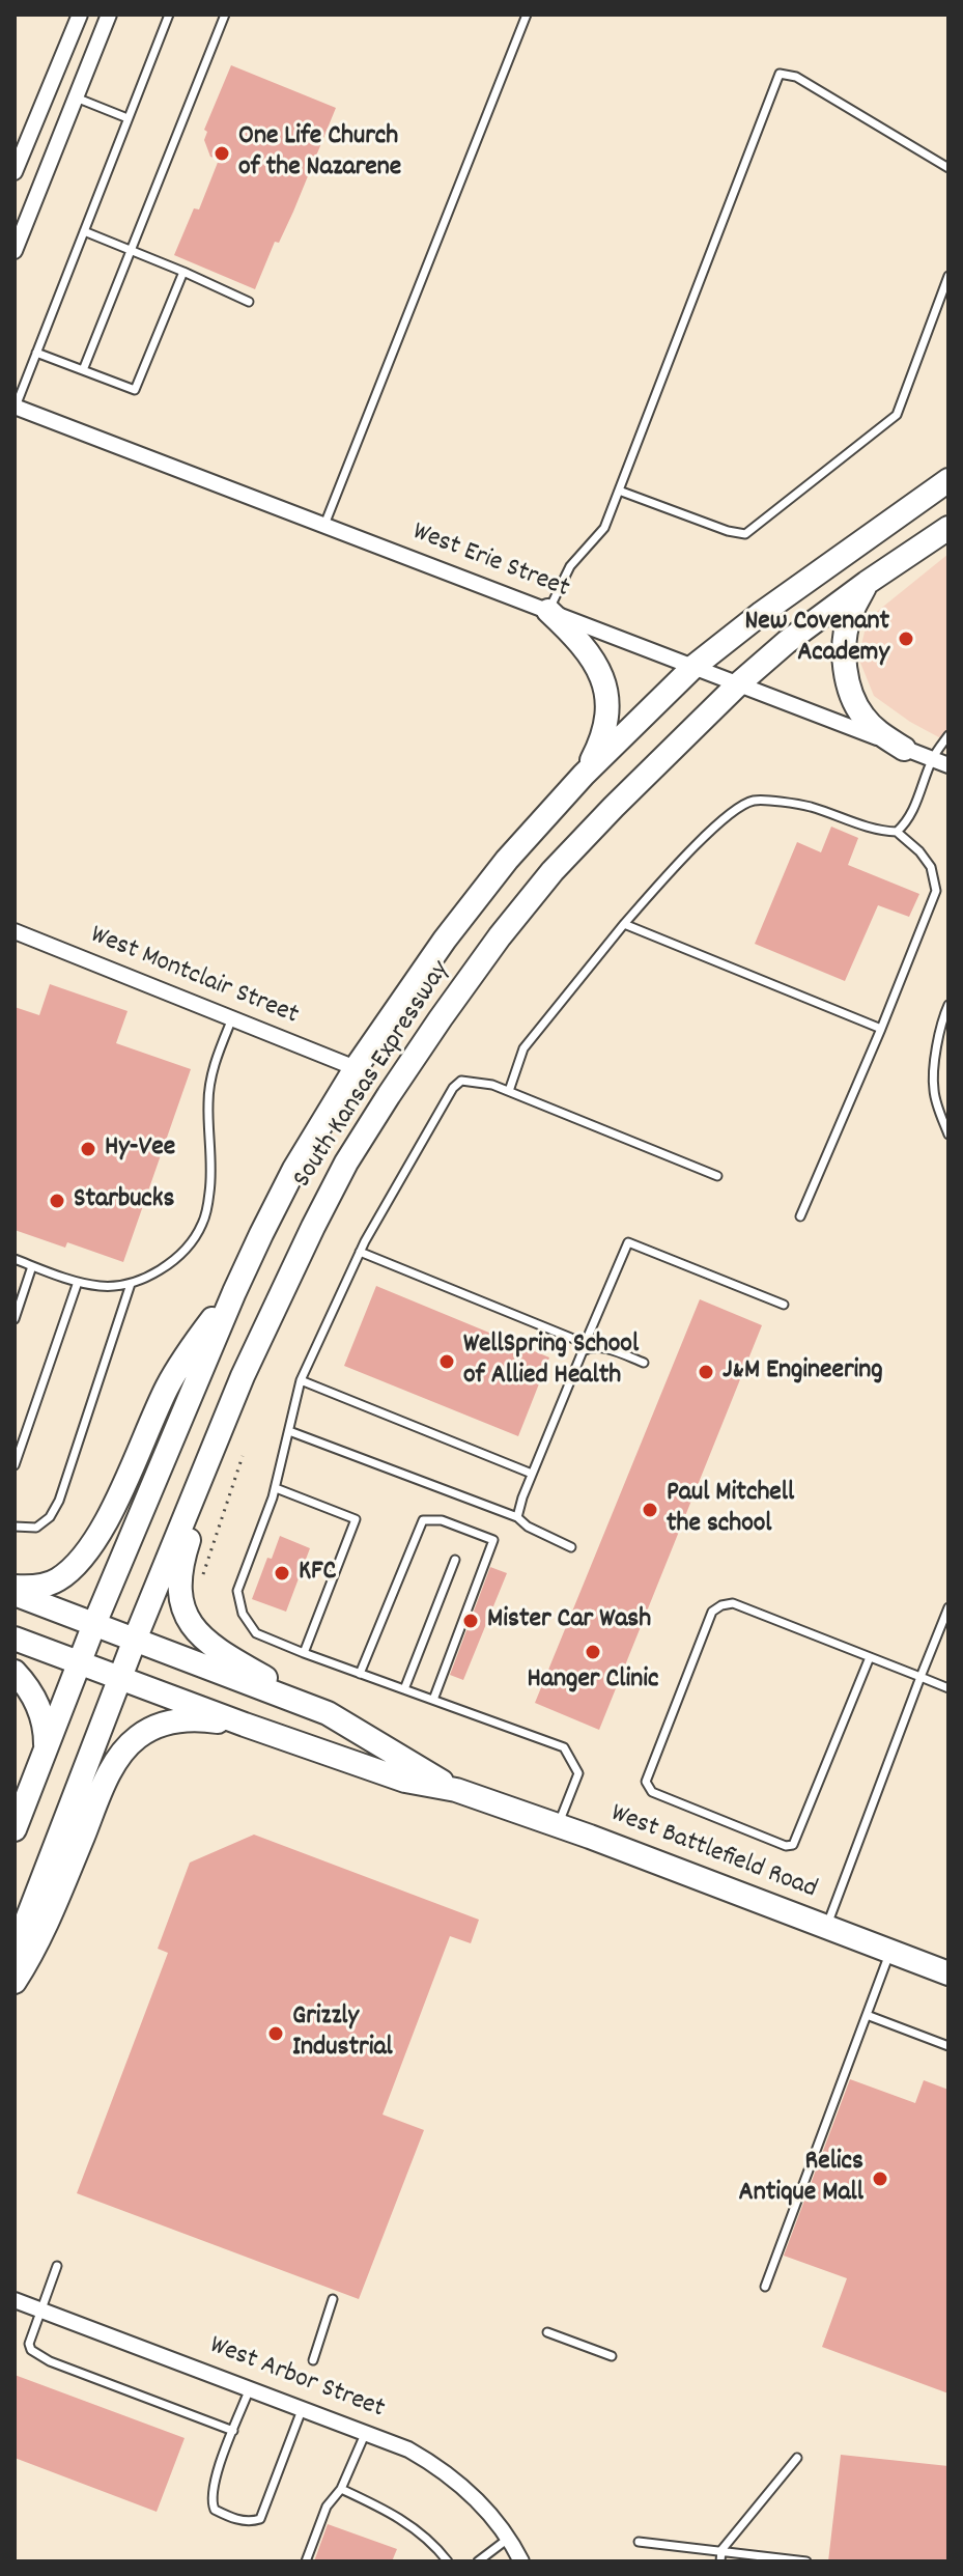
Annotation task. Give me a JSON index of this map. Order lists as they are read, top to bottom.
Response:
{
  "streets": {
    "main road": ["South Kansas Expressway", "West Battlefield Road"],
    "street": ["West Erie Street", "West Montclair Street", "West Arbor Street"]
  },
  "crossings": [
    ["West Erie Street", "South Kansas Expressway"],
    ["West Montclair Street", "South Kansas Expressway"],
    ["South Kansas Expressway", "West Battlefield Road"]
  ],
  "places": [
    "One Life Church of the Nazarene",
    "New Covenant Academy",
    "Hy-Vee",
    "Starbucks",
    "WellSpring School of Allied Health",
    "J&M Engineering",
    "Paul Mitchell the school",
    "KFC",
    "Mister Car Wash",
    "Hanger Clinic",
    "Grizzly Industrial",
    "Relics Antique Mall"
  ]
}
